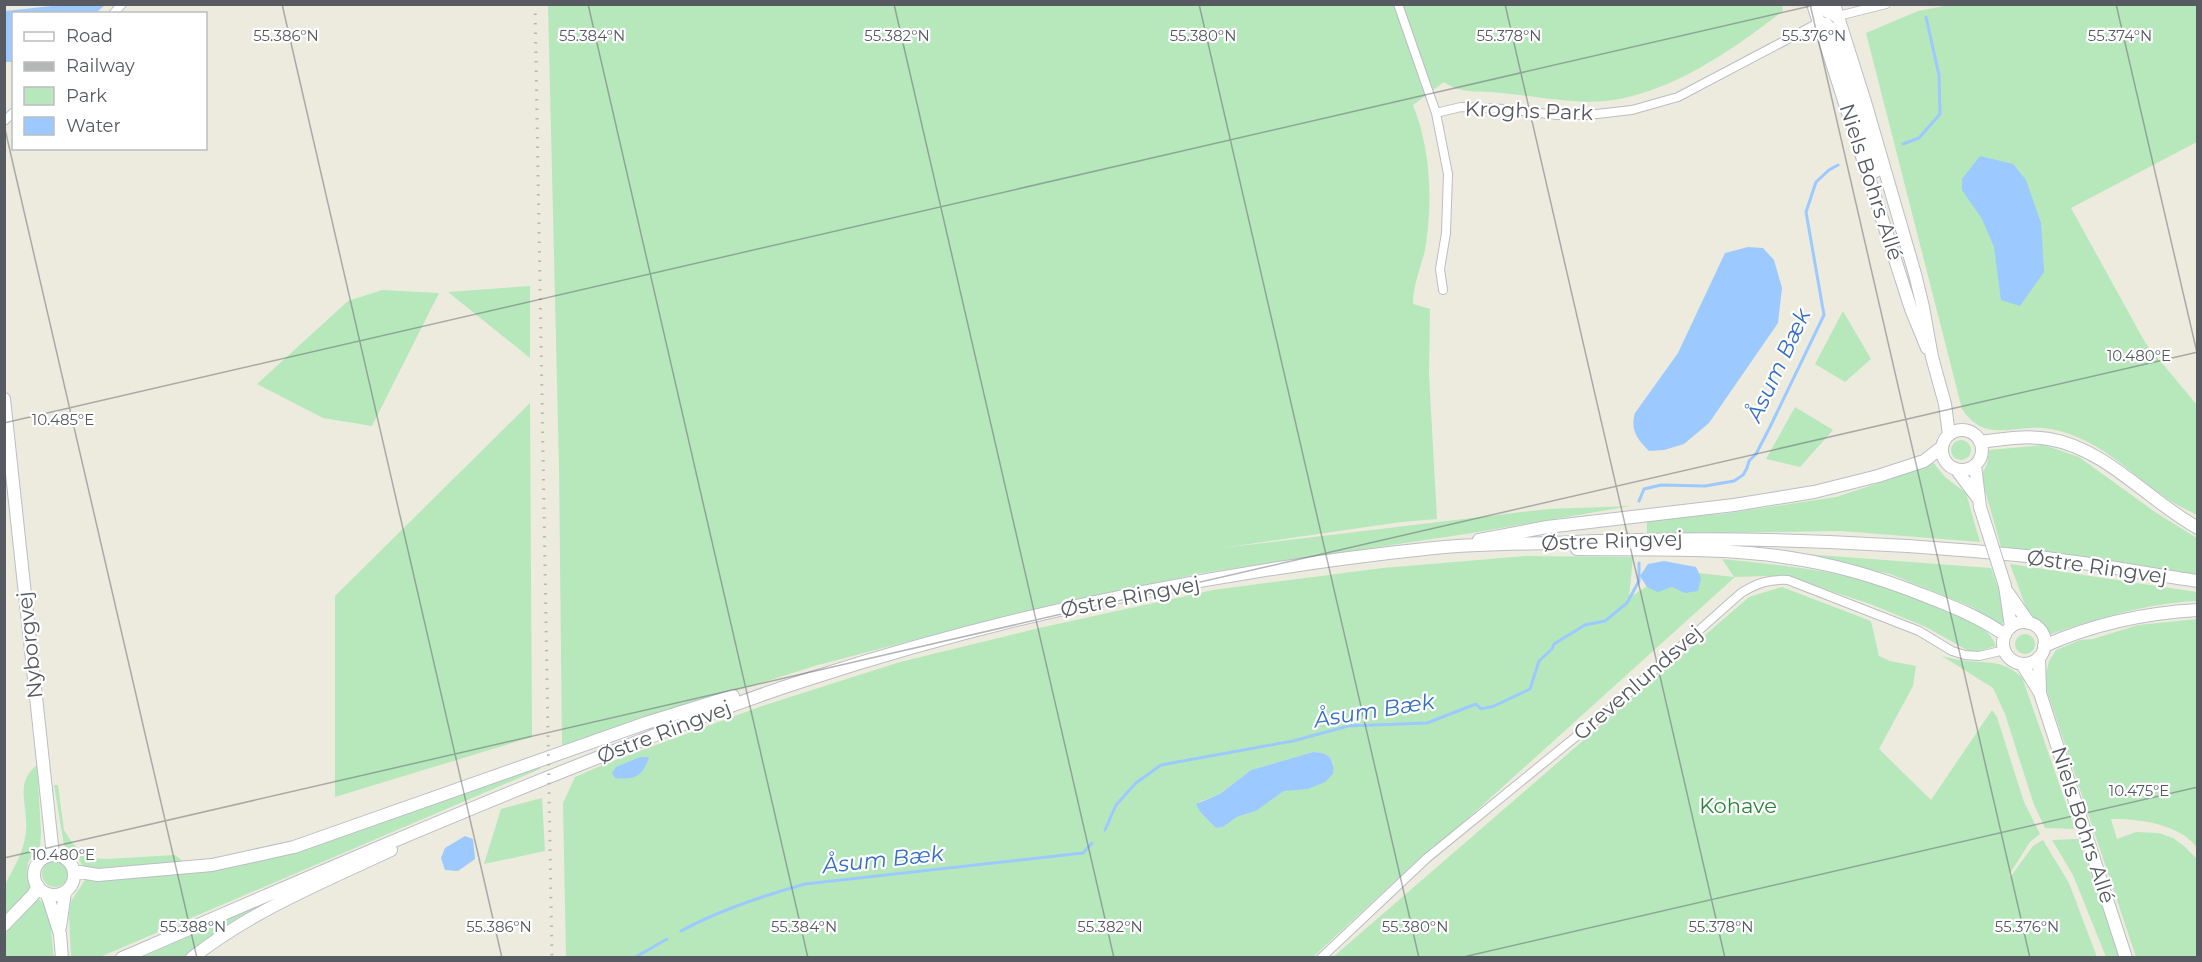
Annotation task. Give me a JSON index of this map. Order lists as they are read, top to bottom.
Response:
{
  "streets": {
    "main road": ["Niels Bohrs Allé", "Østre Ringvej", "Nyborgvej"],
    "street": ["Kroghs Park", "Grevenlundsvej"]
  },
  "crossings": [
    ["Kroghs Park", "Niels Bohrs Allé"],
    ["Niels Bohrs Allé", "Grevenlundsvej"]
  ],
  "water": ["Åsum Bæk"],
  "parks": ["Kohave"],
  "legend": [
    "Road",
    "Railway",
    "Park",
    "Water"
  ],
  "coordinates": [
    "55.386°N",
    "55.384°N",
    "55.382°N",
    "55.380°N",
    "55.378°N",
    "55.376°N",
    "55.374°N",
    "10.480°E",
    "10.485°E",
    "10.475°E",
    "55.388°N"
  ]
}
